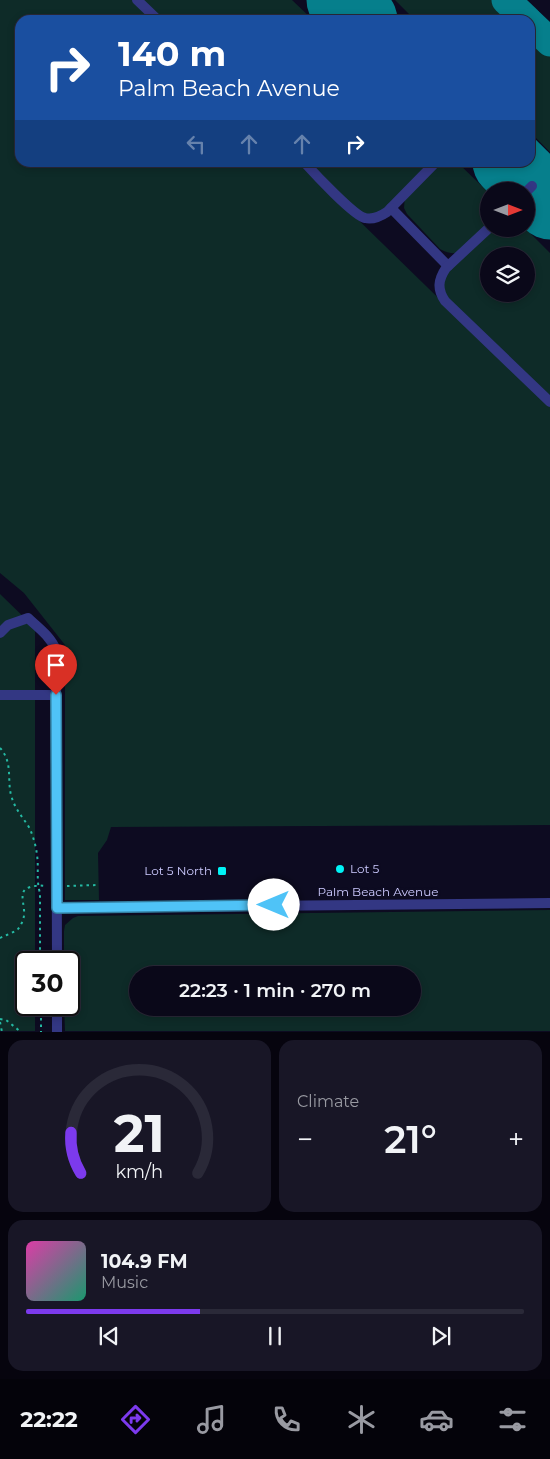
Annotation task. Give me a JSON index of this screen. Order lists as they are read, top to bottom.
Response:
{
  "streets": {
    "street": ["Palm Beach Avenue"]
  },
  "places": {
    "other": ["Lot 5"],
    "transit": ["Lot 5 North"]
  },
  "north": "right",
  "page": {
    "turn": ["140 m", "Palm Beach Avenue"],
    "limit": "30",
    "trip": "22:23 · 1 min · 270 m",
    "tile": "Climate",
    "heat": ["−", "21°", "+"],
    "song": ["104.9 FM", "Music"],
    "tabs": "22:22",
    "gauge": ["21", "km/h"]
  }
}
